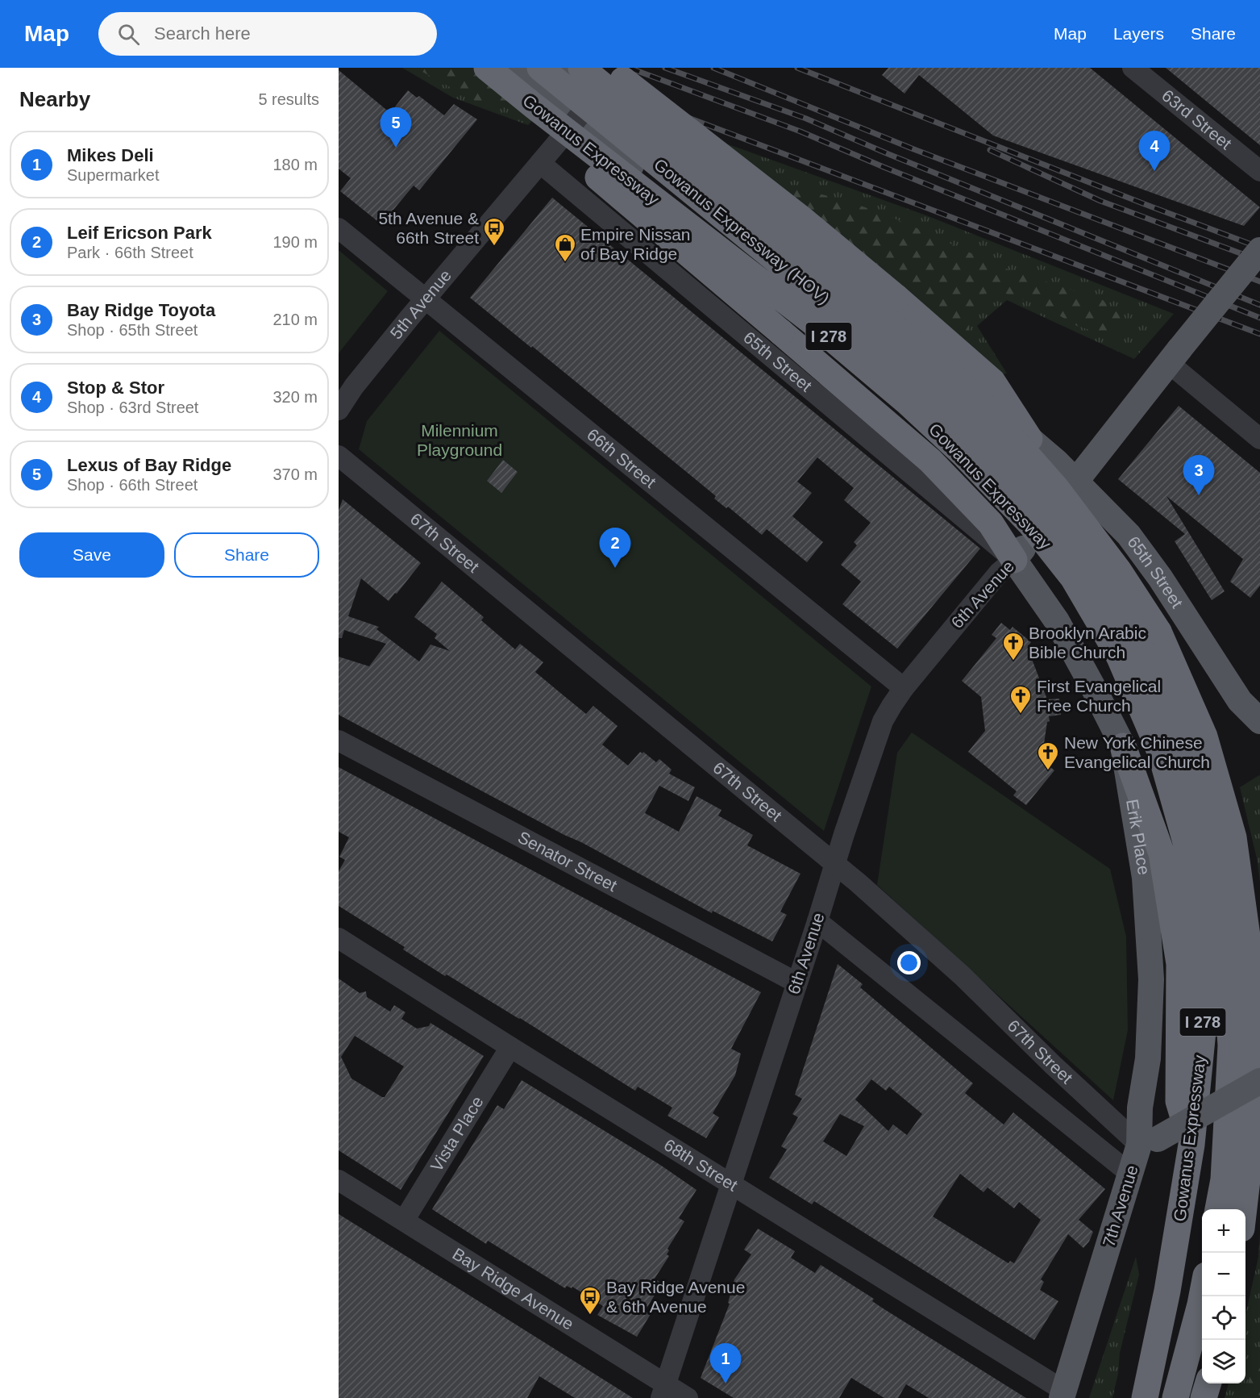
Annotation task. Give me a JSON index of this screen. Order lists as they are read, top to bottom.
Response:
{
  "streets": {
    "highway": ["Gowanus Expressway", "Gowanus Expressway (HOV)", "I 278"],
    "main road": ["65th Street", "Erik Place", "7th Avenue"],
    "street": [
      "63rd Street",
      "5th Avenue",
      "66th Street",
      "67th Street",
      "6th Avenue",
      "Senator Street",
      "Vista Place",
      "68th Street",
      "Bay Ridge Avenue"
    ]
  },
  "crossings": [
    ["Gowanus Expressway", "Gowanus Expressway (HOV)"],
    ["5th Avenue", "65th Street"],
    ["5th Avenue", "66th Street"],
    ["65th Street", "6th Avenue"],
    ["65th Street", "Erik Place"],
    ["66th Street", "6th Avenue"],
    ["67th Street", "6th Avenue"],
    ["67th Street", "Erik Place"],
    ["67th Street", "7th Avenue"],
    ["6th Avenue", "Erik Place"],
    ["6th Avenue", "Senator Street"],
    ["6th Avenue", "68th Street"],
    ["6th Avenue", "Bay Ridge Avenue"],
    ["Erik Place", "7th Avenue"],
    ["Vista Place", "68th Street"],
    ["Vista Place", "Bay Ridge Avenue"],
    ["68th Street", "7th Avenue"]
  ],
  "parks": ["Milennium Playground"],
  "places": {
    "bus stop": ["5th Avenue & 66th Street", "Bay Ridge Avenue & 6th Avenue"],
    "shop": ["Empire Nissan of Bay Ridge"],
    "church": ["Brooklyn Arabic Bible Church", "First Evangelical Free Church", "New York Chinese Evangelical Church"]
  },
  "page": {
    "header": "Map",
    "search": "Search here",
    "nav": ["Map", "Layers", "Share"],
    "heading": ["Nearby", "5 results"],
    "pins": [
      "5",
      "4",
      "3",
      "2",
      "1"
    ],
    "list": [
      {
        "mark": "1",
        "name": "Mikes Deli",
        "note": "Supermarket",
        "value": "180 m"
      },
      {
        "mark": "2",
        "name": "Leif Ericson Park",
        "note": "Park · 66th Street",
        "value": "190 m"
      },
      {
        "mark": "3",
        "name": "Bay Ridge Toyota",
        "note": "Shop · 65th Street",
        "value": "210 m"
      },
      {
        "mark": "4",
        "name": "Stop & Stor",
        "note": "Shop · 63rd Street",
        "value": "320 m"
      },
      {
        "mark": "5",
        "name": "Lexus of Bay Ridge",
        "note": "Shop · 66th Street",
        "value": "370 m"
      }
    ],
    "buttons": ["Save", "Share"],
    "map_buttons": ["+", "−"]
  }
}
